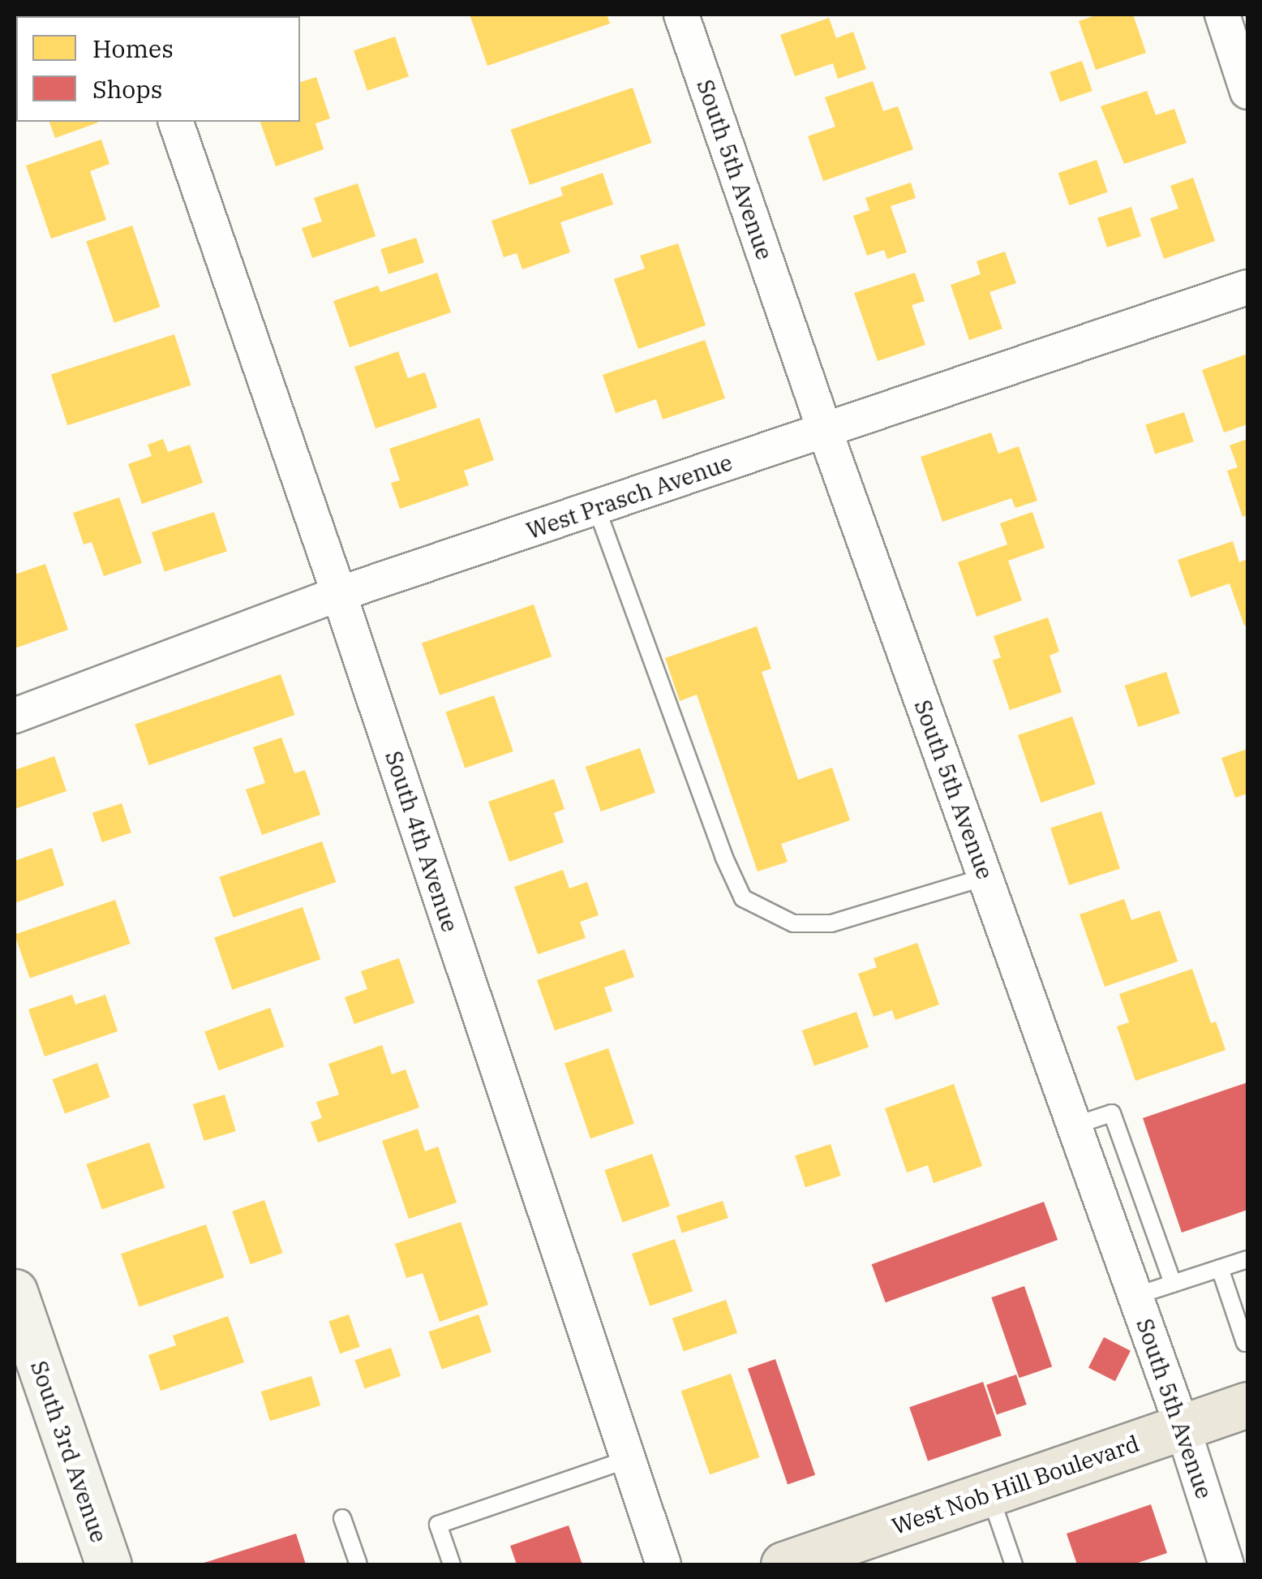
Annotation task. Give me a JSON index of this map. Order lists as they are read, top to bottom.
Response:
{
  "streets": {
    "main road": ["West Nob Hill Boulevard"],
    "street": [
      "South 5th Avenue",
      "West Prasch Avenue",
      "South 4th Avenue",
      "South 3rd Avenue"
    ]
  },
  "crossings": [
    ["South 5th Avenue", "West Prasch Avenue"],
    ["South 5th Avenue", "West Nob Hill Boulevard"],
    ["West Prasch Avenue", "South 4th Avenue"]
  ],
  "legend": ["Homes", "Shops"]
}
